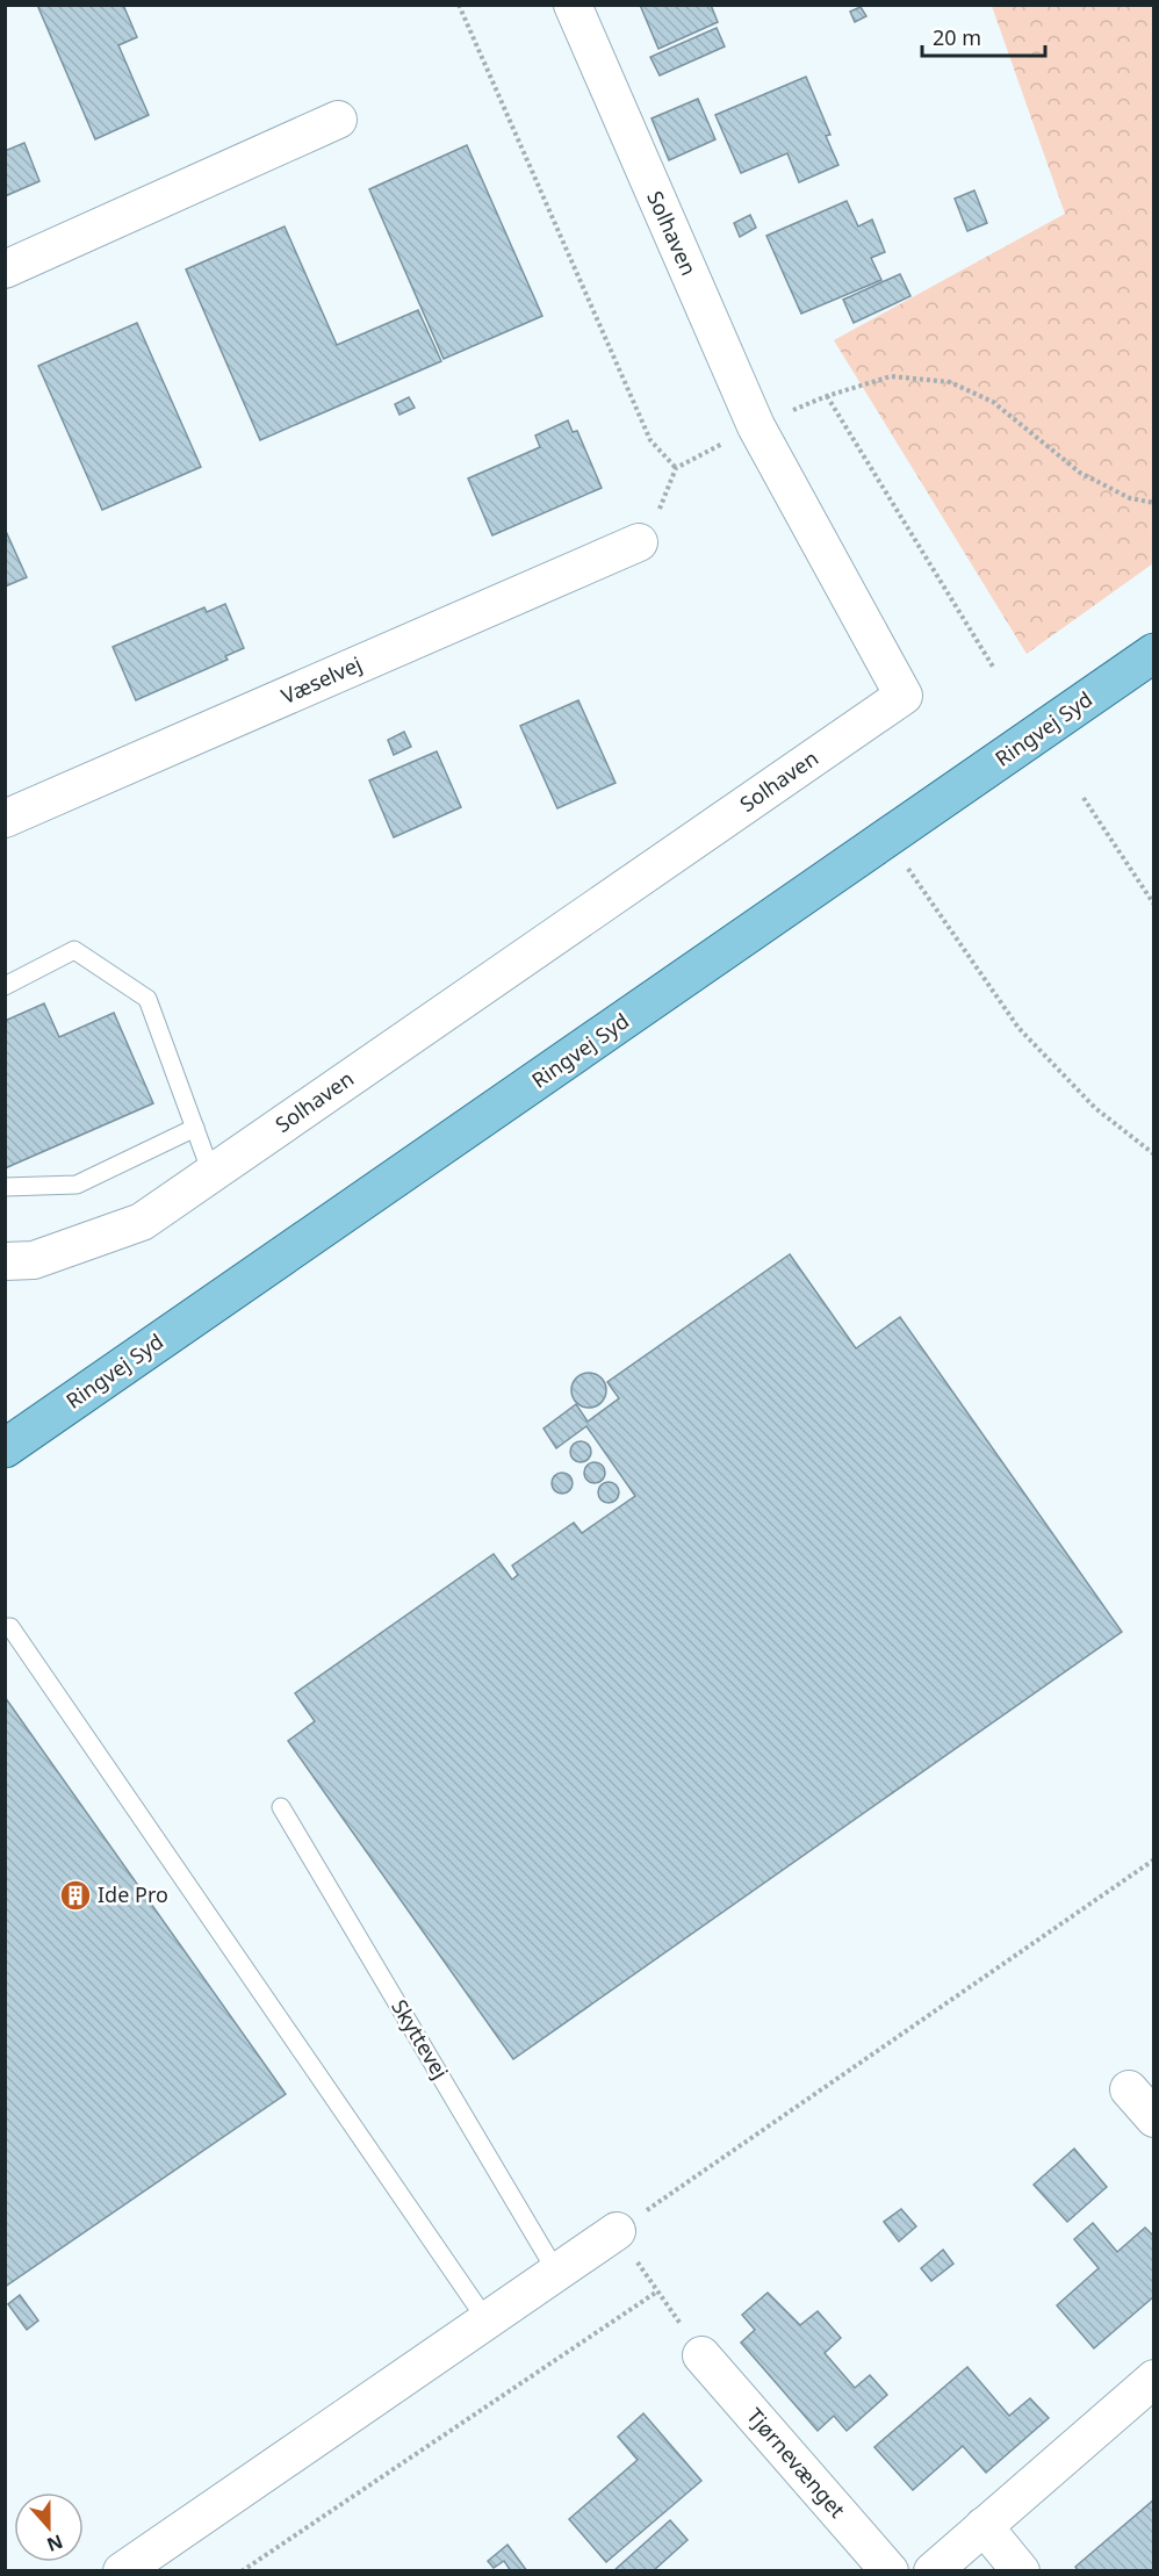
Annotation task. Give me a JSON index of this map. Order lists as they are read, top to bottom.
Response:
{
  "streets": {
    "main road": ["Ringvej Syd"],
    "street": ["Solhaven", "Væselvej", "Tjørnevænget"],
    "lane": ["Skyttevej"]
  },
  "places": {
    "building": ["Ide Pro"]
  },
  "scale_bar": "20 m",
  "north": "bottom"
}
